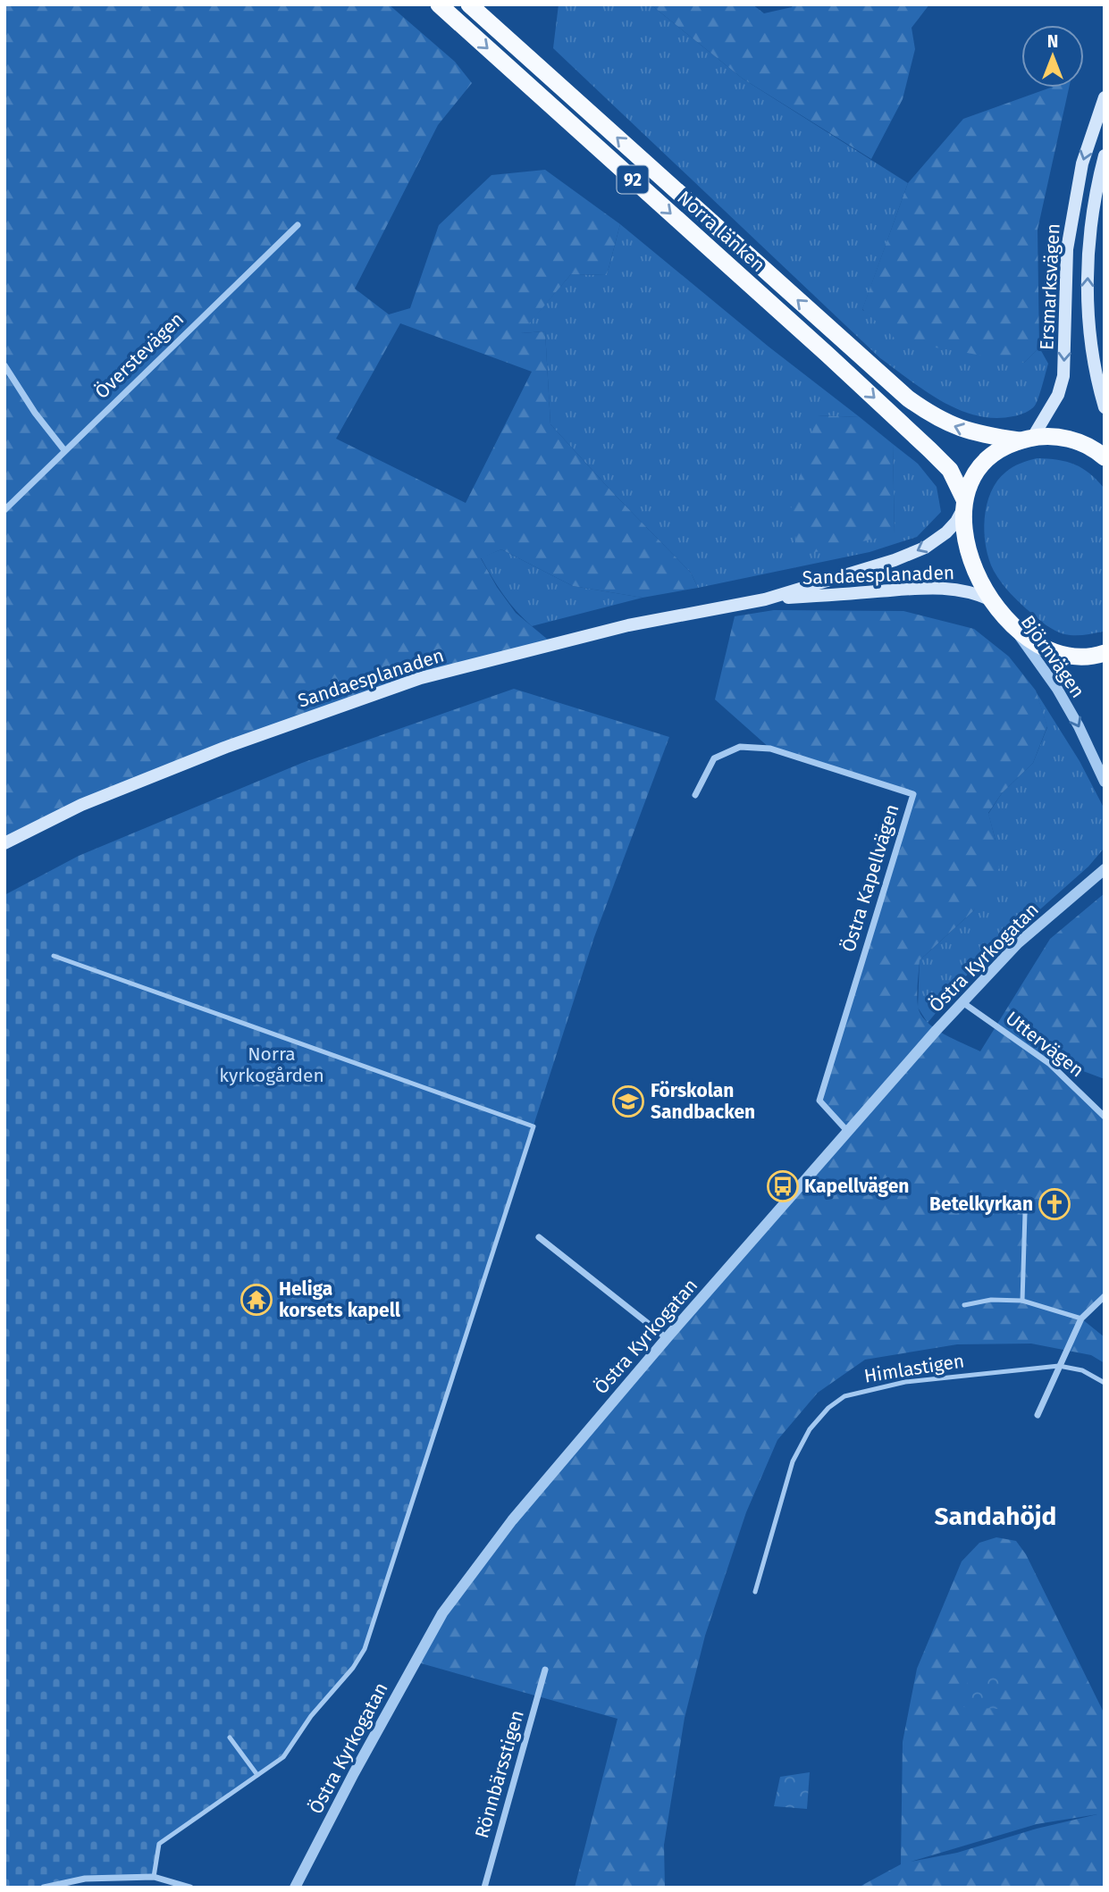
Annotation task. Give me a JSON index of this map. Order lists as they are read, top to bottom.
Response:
{
  "streets": {
    "highway": ["92", "Norra länken"],
    "main road": ["Ersmarksvägen", "Sandaesplanaden"],
    "street": [
      "Överstevägen",
      "Björnvägen",
      "Östra Kapellvägen",
      "Östra Kyrkogatan",
      "Uttervägen",
      "Rönnbärsstigen"
    ],
    "lane": ["Himlastigen"]
  },
  "crossings": [
    ["Norra länken", "Ersmarksvägen"],
    ["Norra länken", "Sandaesplanaden"],
    ["Östra Kapellvägen", "Östra Kyrkogatan"],
    ["Östra Kyrkogatan", "Uttervägen"]
  ],
  "one_way": ["Björnvägen"],
  "districts": ["Sandahöjd"],
  "parks": ["Norra kyrkogården"],
  "places": {
    "school or university": ["Förskolan Sandbacken"],
    "bus stop": ["Kapellvägen"],
    "church": ["Betelkyrkan"],
    "temple": ["Heliga korsets kapell"]
  },
  "north": "top"
}
